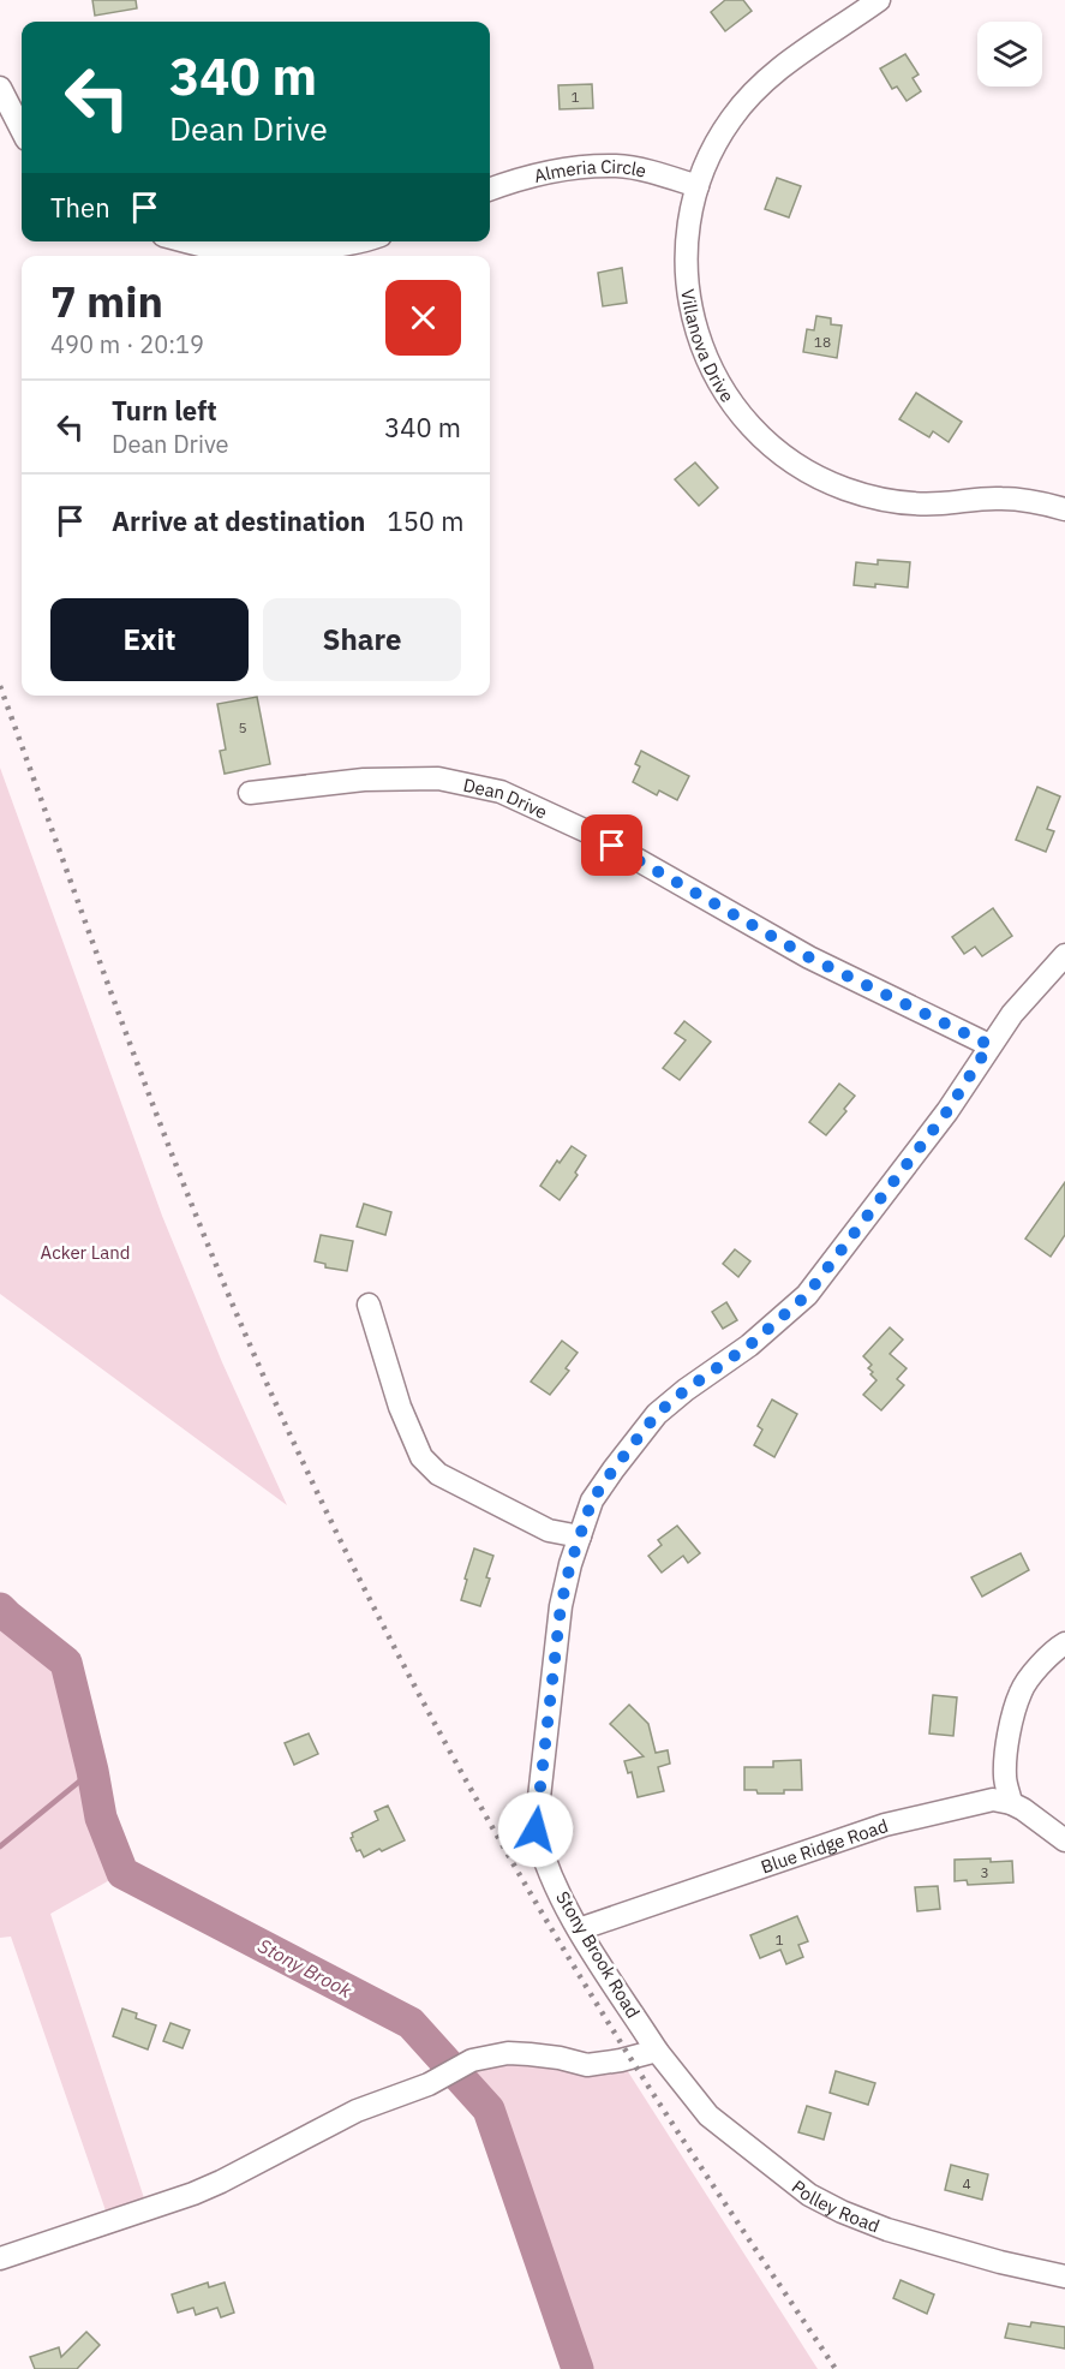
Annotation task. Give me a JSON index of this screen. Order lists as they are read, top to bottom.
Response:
{
  "streets": {
    "street": [
      "Almeria Circle",
      "Villanova Drive",
      "Dean Drive",
      "Blue Ridge Road",
      "Stony Brook Road",
      "Polley Road"
    ]
  },
  "crossings": [
    ["Almeria Circle", "Villanova Drive"],
    ["Dean Drive", "Stony Brook Road"],
    ["Blue Ridge Road", "Stony Brook Road"],
    ["Stony Brook Road", "Polley Road"]
  ],
  "water": ["Stony Brook"],
  "parks": ["Acker Land"],
  "house_numbers": [
    "1",
    "18",
    "5",
    "3",
    "1",
    "4"
  ],
  "page": {
    "turn": ["340 m", "Dean Drive"],
    "then": "Then",
    "heading": ["7 min", "490 m · 20:19"],
    "list": [
      {
        "name": "Turn left",
        "note": "Dean Drive",
        "value": "340 m"
      },
      {
        "name": "Arrive at destination",
        "value": "150 m"
      }
    ],
    "buttons": ["Exit", "Share"]
  }
}
